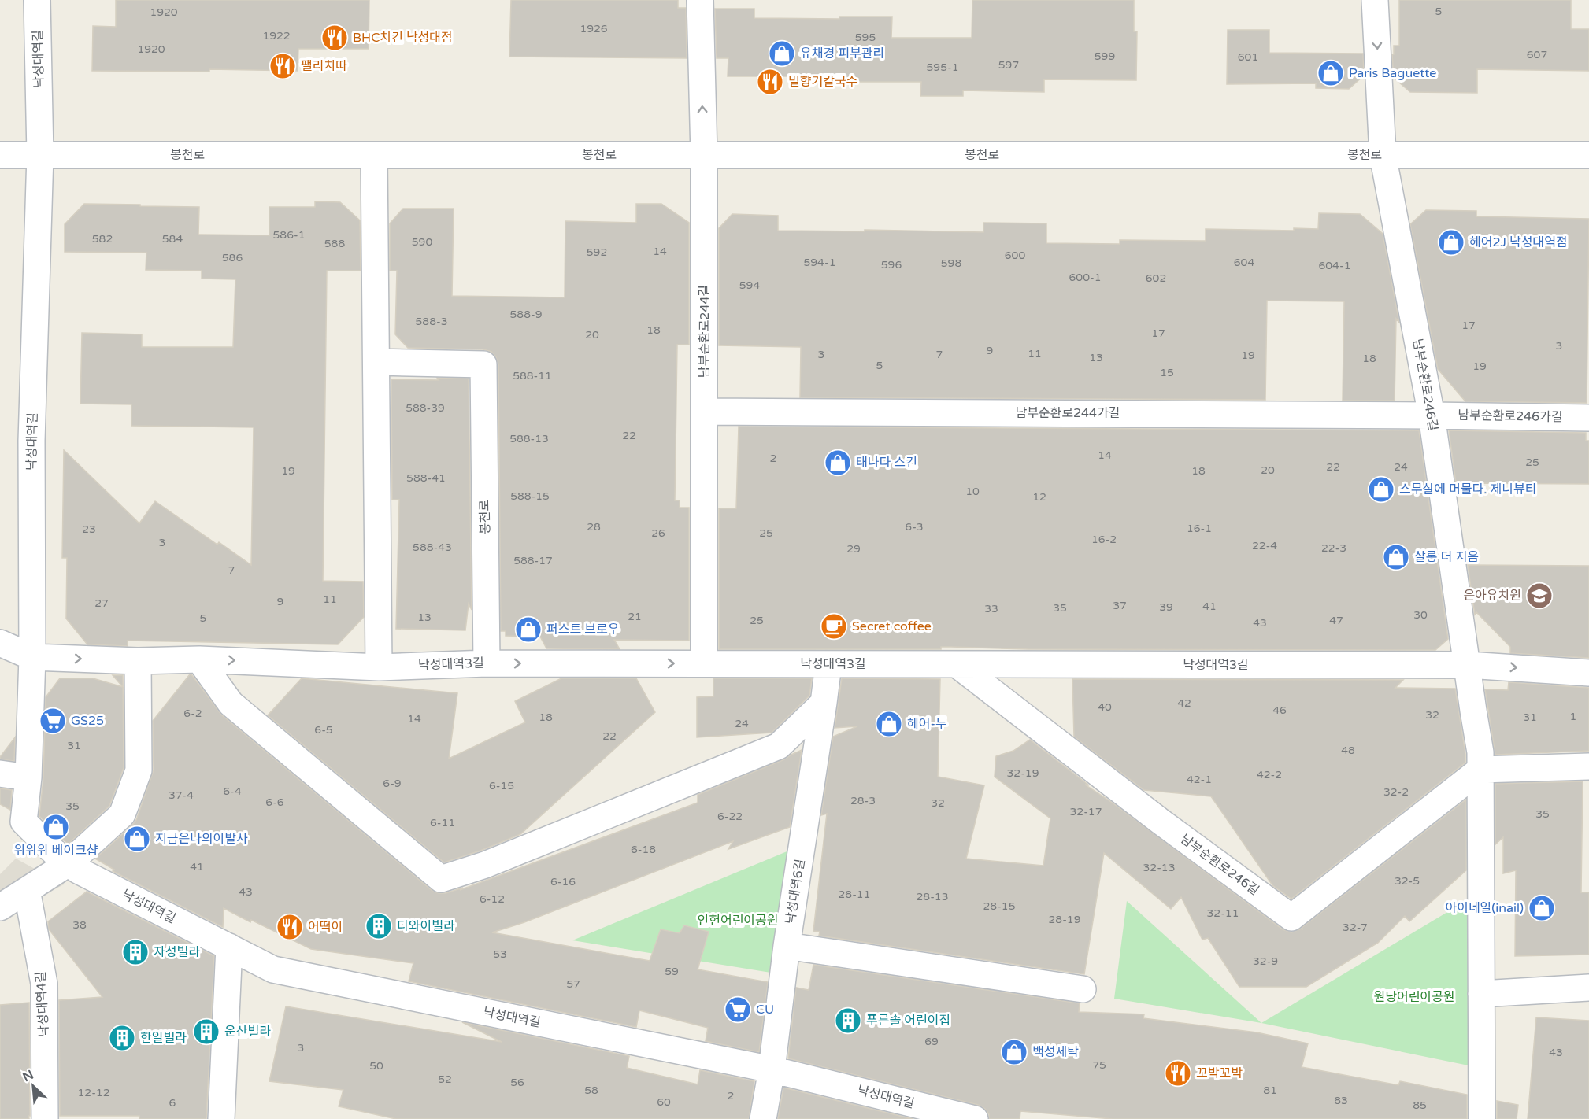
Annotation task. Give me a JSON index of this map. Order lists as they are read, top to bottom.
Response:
{
  "streets": {
    "street": [
      "낙성대역길",
      "봉천로",
      "남부순환로244길",
      "남부순환로246길",
      "남부순환로244가길",
      "남부순환로246가길",
      "낙성대역3길",
      "낙성대역6길",
      "낙성대역4길"
    ]
  },
  "crossings": [
    ["낙성대역길", "봉천로"],
    ["낙성대역길", "낙성대역3길"],
    ["낙성대역길", "낙성대역6길"],
    ["봉천로", "남부순환로244길"],
    ["봉천로", "남부순환로246길"],
    ["봉천로", "낙성대역3길"],
    ["남부순환로244길", "남부순환로244가길"],
    ["남부순환로244길", "낙성대역3길"],
    ["남부순환로246길", "남부순환로244가길"],
    ["남부순환로246길", "남부순환로246가길"],
    ["남부순환로246길", "낙성대역3길"],
    ["남부순환로244가길", "남부순환로246가길"],
    ["낙성대역3길", "낙성대역6길"]
  ],
  "one_way": ["낙성대역3길"],
  "parks": ["인헌어린이공원", "원당어린이공원"],
  "places": {
    "restaurant": [
      "BHC치킨 낙성대점",
      "팰리치따",
      "밀향기칼국수",
      "어떡이",
      "꼬박꼬박"
    ],
    "shop": [
      "유채경 피부관리",
      "Paris Baguette",
      "헤어2J 낙성대역점",
      "태나다 스킨",
      "스무살에 머물다. 제니뷰티",
      "살롱 더 지음",
      "퍼스트 브로우",
      "헤어-두",
      "위위위 베이크샵",
      "지금은나의이발사",
      "아이네일(inail)",
      "백성세탁"
    ],
    "school or university": ["은아유치원"],
    "cafe": ["Secret coffee"],
    "supermarket": ["GS25", "CU"],
    "building": [
      "디와이빌라",
      "자성빌라",
      "푸른솔 어린이집",
      "운산빌라",
      "한일빌라"
    ]
  },
  "house_numbers": [
    "5",
    "1920",
    "1926",
    "1922",
    "595",
    "1920",
    "607",
    "599",
    "601",
    "597",
    "595-1",
    "586-1",
    "582",
    "584",
    "590",
    "588",
    "14",
    "592",
    "600",
    "586",
    "594-1",
    "604",
    "598",
    "596",
    "604-1",
    "600-1",
    "602",
    "594",
    "588-9",
    "588-3",
    "17",
    "18",
    "17",
    "20",
    "3",
    "9",
    "11",
    "3",
    "7",
    "19",
    "13",
    "18",
    "5",
    "19",
    "15",
    "588-11",
    "588-39",
    "22",
    "588-13",
    "14",
    "2",
    "25",
    "22",
    "24",
    "20",
    "19",
    "18",
    "588-41",
    "10",
    "588-15",
    "12",
    "28",
    "6-3",
    "16-1",
    "23",
    "26",
    "25",
    "16-2",
    "3",
    "22-4",
    "588-43",
    "22-3",
    "29",
    "588-17",
    "7",
    "11",
    "9",
    "27",
    "37",
    "41",
    "39",
    "35",
    "33",
    "30",
    "21",
    "13",
    "5",
    "25",
    "47",
    "43",
    "42",
    "40",
    "46",
    "6-2",
    "32",
    "1",
    "18",
    "31",
    "14",
    "24",
    "6-5",
    "22",
    "31",
    "48",
    "32-19",
    "42-2",
    "42-1",
    "6-9",
    "6-15",
    "6-4",
    "32-2",
    "37-4",
    "28-3",
    "6-6",
    "32",
    "35",
    "32-17",
    "35",
    "6-22",
    "6-11",
    "6-18",
    "41",
    "32-13",
    "32-5",
    "6-16",
    "43",
    "28-11",
    "28-13",
    "6-12",
    "28-15",
    "32-11",
    "28-19",
    "38",
    "32-7",
    "53",
    "32-9",
    "59",
    "57",
    "69",
    "3",
    "43",
    "75",
    "50",
    "52",
    "56",
    "58",
    "81",
    "12-12",
    "2",
    "83",
    "60",
    "6",
    "85"
  ],
  "north": "top left"
}
